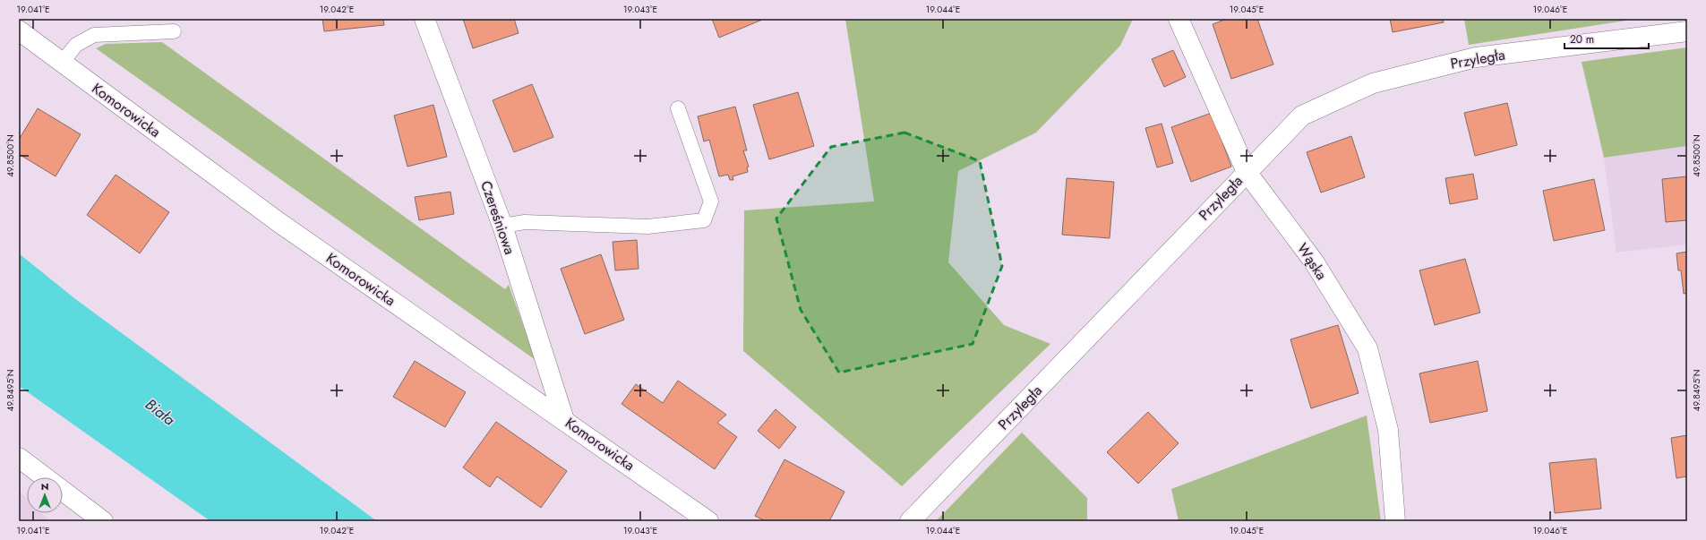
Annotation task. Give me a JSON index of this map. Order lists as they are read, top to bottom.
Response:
{
  "streets": {
    "street": [
      "Przyległa",
      "Komorowicka",
      "Czereśniowa",
      "Wąska"
    ]
  },
  "crossings": [
    ["Przyległa", "Wąska"],
    ["Komorowicka", "Czereśniowa"]
  ],
  "water": ["Biała"],
  "scale_bar": "20 m",
  "north": "top",
  "coordinates": [
    "19.041°E",
    "19.042°E",
    "19.043°E",
    "19.044°E",
    "19.045°E",
    "19.046°E",
    "49.8500°N",
    "49.8495°N"
  ]
}
